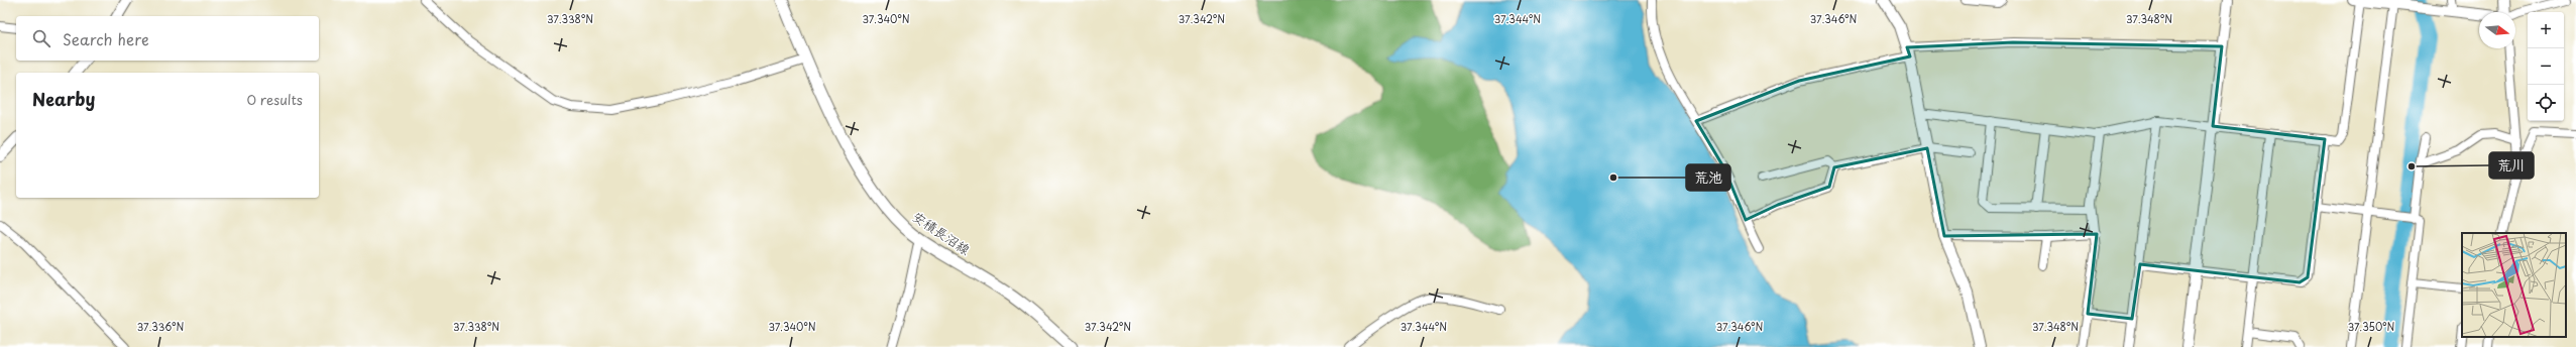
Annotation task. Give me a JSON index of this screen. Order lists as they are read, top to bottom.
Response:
{
  "streets": {
    "main road": ["安積長沼線"]
  },
  "places": ["荒川", "荒池"],
  "north": "right",
  "page": {
    "map_buttons": ["+", "−"],
    "search": "Search here",
    "heading": ["Nearby", "0 results"]
  },
  "coordinates": [
    "37.338°N",
    "37.340°N",
    "37.342°N",
    "37.344°N",
    "37.346°N",
    "37.348°N",
    "37.336°N",
    "37.350°N"
  ]
}
